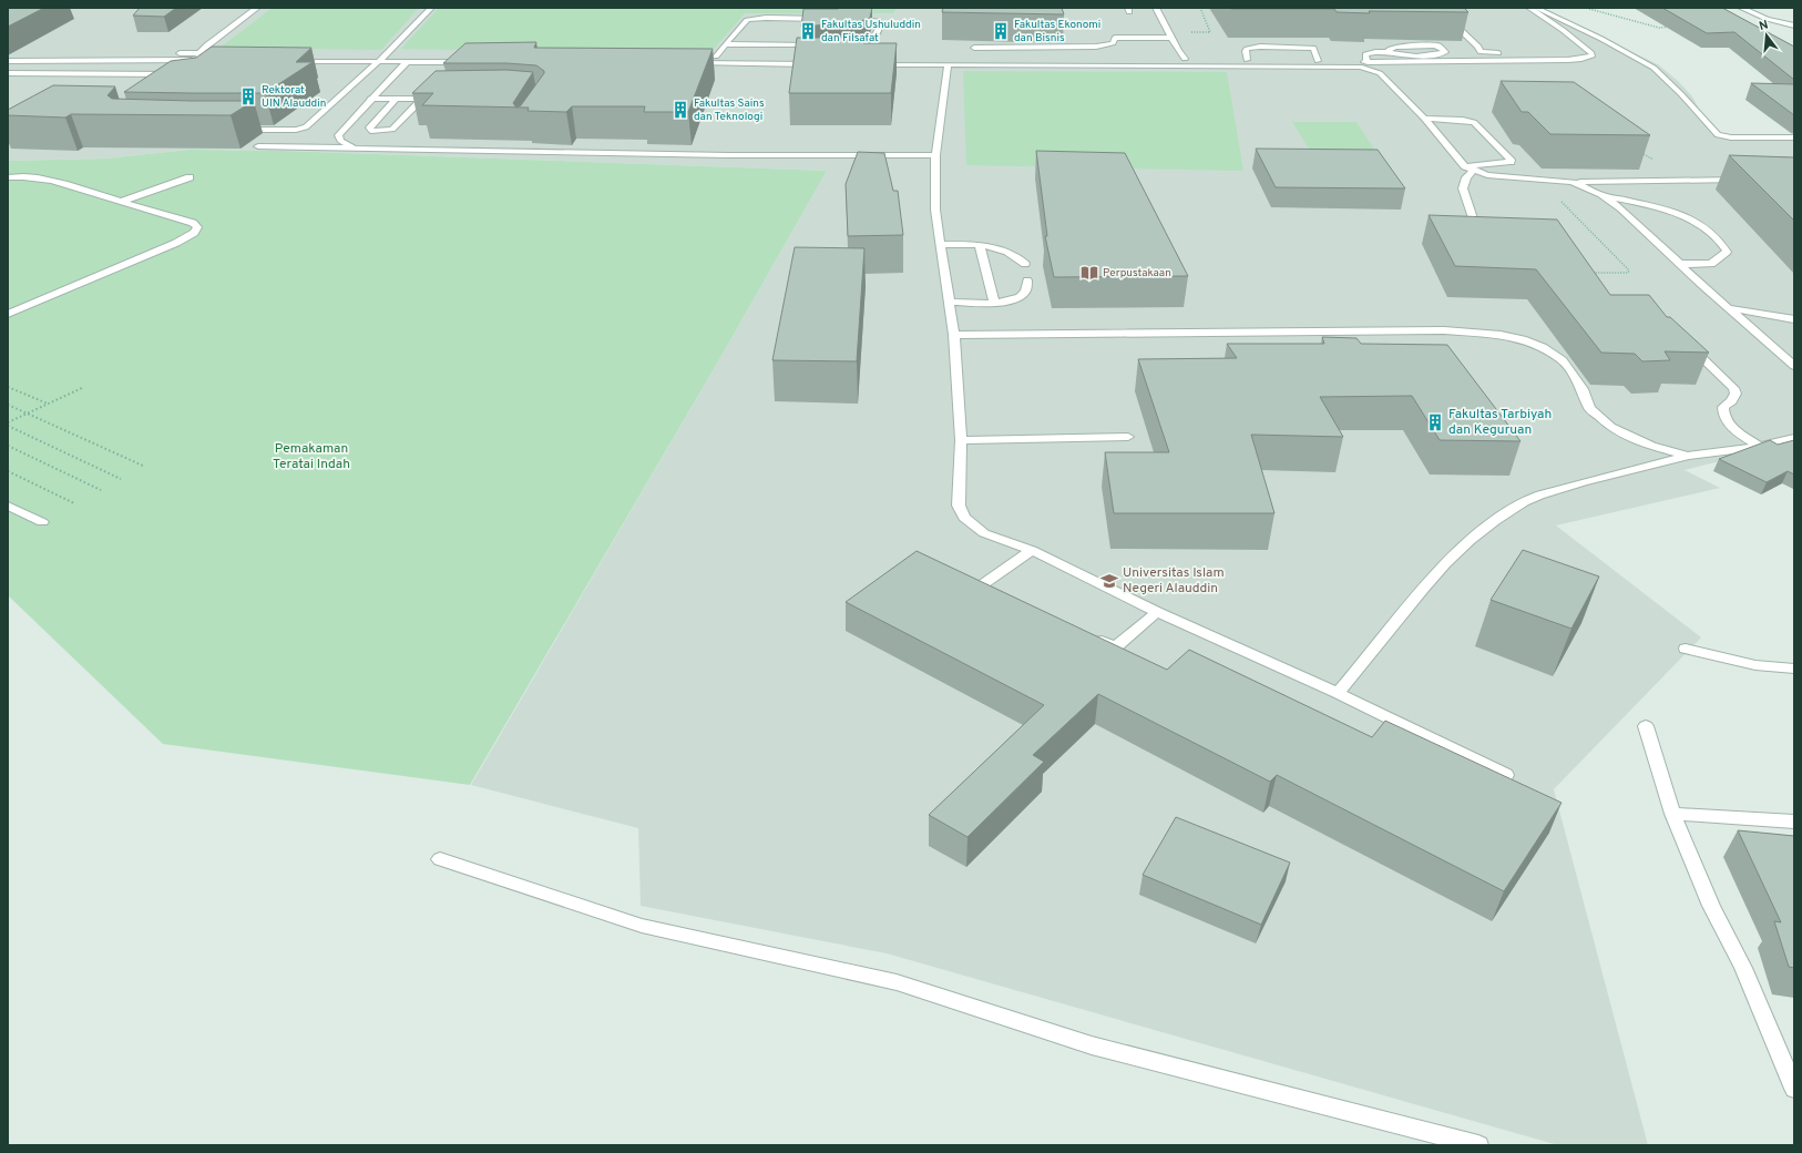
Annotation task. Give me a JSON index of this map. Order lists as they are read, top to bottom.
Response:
{
  "parks": ["Pemakaman Teratai Indah"],
  "places": {
    "building": [
      "Fakultas Ushuluddin dan Filsafat",
      "Fakultas Ekonomi dan Bisnis",
      "Rektorat UIN Alauddin",
      "Fakultas Sains dan Teknologi",
      "Fakultas Tarbiyah dan Keguruan"
    ],
    "library": ["Perpustakaan"],
    "school or university": ["Universitas Islam Negeri Alauddin"]
  },
  "north": "top"
}
